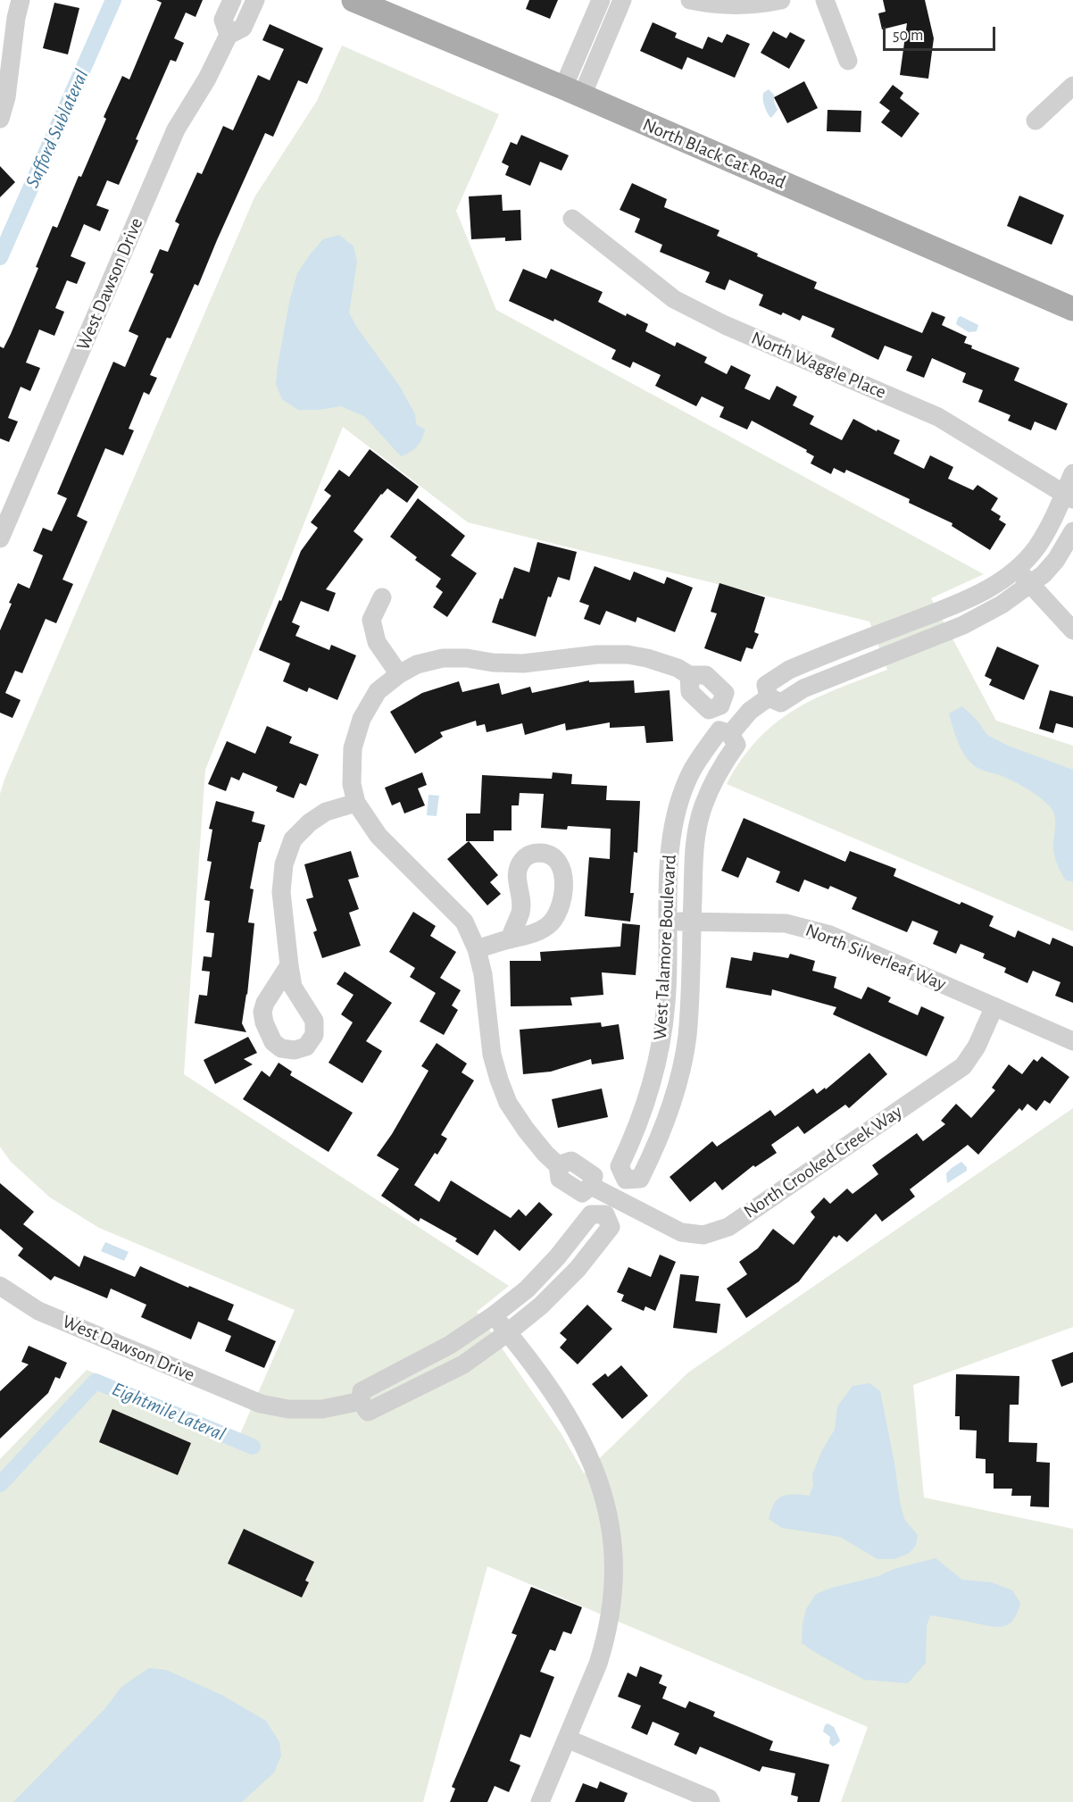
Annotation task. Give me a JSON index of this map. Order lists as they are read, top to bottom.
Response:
{
  "streets": {
    "main road": ["North Black Cat Road"],
    "street": [
      "West Dawson Drive",
      "North Waggle Place",
      "West Talamore Boulevard",
      "North Silverleaf Way",
      "North Crooked Creek Way"
    ]
  },
  "crossings": [
    ["West Dawson Drive", "West Talamore Boulevard"],
    ["North Waggle Place", "West Talamore Boulevard"],
    ["West Talamore Boulevard", "North Silverleaf Way"],
    ["West Talamore Boulevard", "North Crooked Creek Way"],
    ["North Silverleaf Way", "North Crooked Creek Way"]
  ],
  "water": ["Safford Sublateral", "Eightmile Lateral"],
  "scale_bar": "50 m"
}
